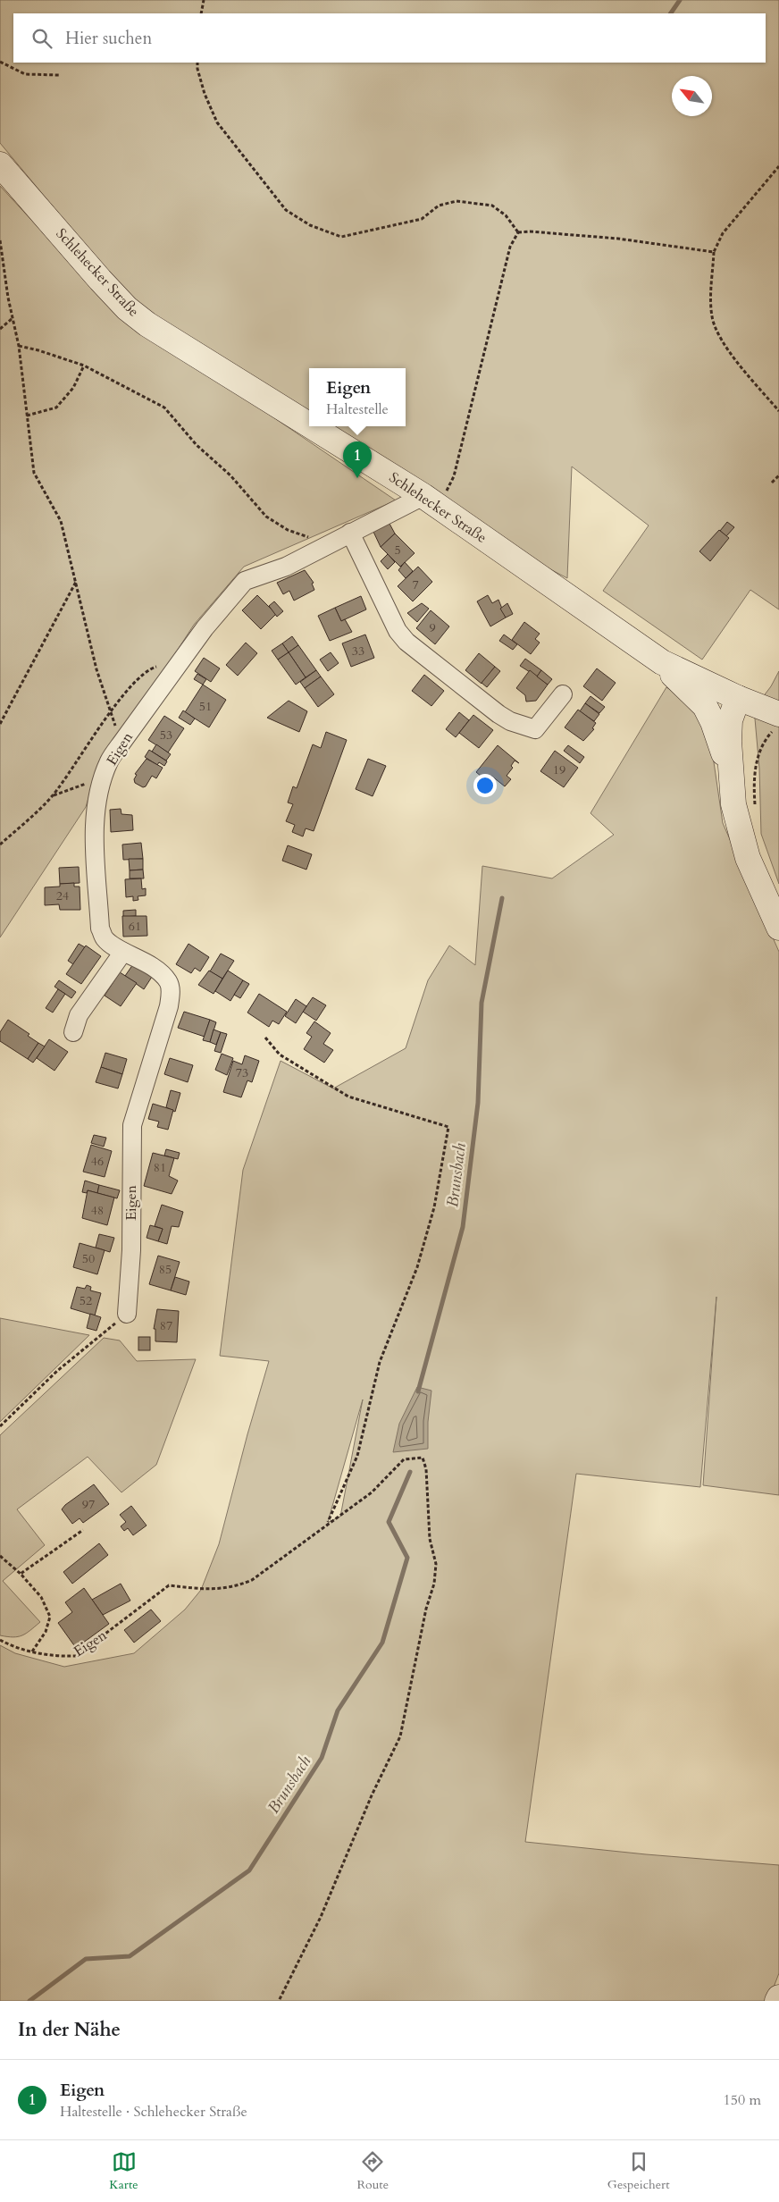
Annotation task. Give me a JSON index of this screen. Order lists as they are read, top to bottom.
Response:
{
  "streets": {
    "main road": ["Schlehecker Straße"],
    "street": ["Eigen"]
  },
  "crossings": [
    ["Schlehecker Straße", "Eigen"]
  ],
  "water": ["Brunsbach"],
  "house_numbers": [
    "5",
    "7",
    "9",
    "33",
    "51",
    "53",
    "19",
    "24",
    "61",
    "73",
    "46",
    "81",
    "48",
    "50",
    "85",
    "52",
    "87",
    "97"
  ],
  "north": "top left",
  "page": {
    "search": "Hier suchen",
    "popup": ["Eigen", "Haltestelle"],
    "pins": "1",
    "heading": "In der Nähe",
    "list": [
      {
        "mark": "1",
        "name": "Eigen",
        "note": "Haltestelle · Schlehecker Straße",
        "value": "150 m"
      }
    ],
    "nav": ["Karte", "Route", "Gespeichert"]
  }
}
